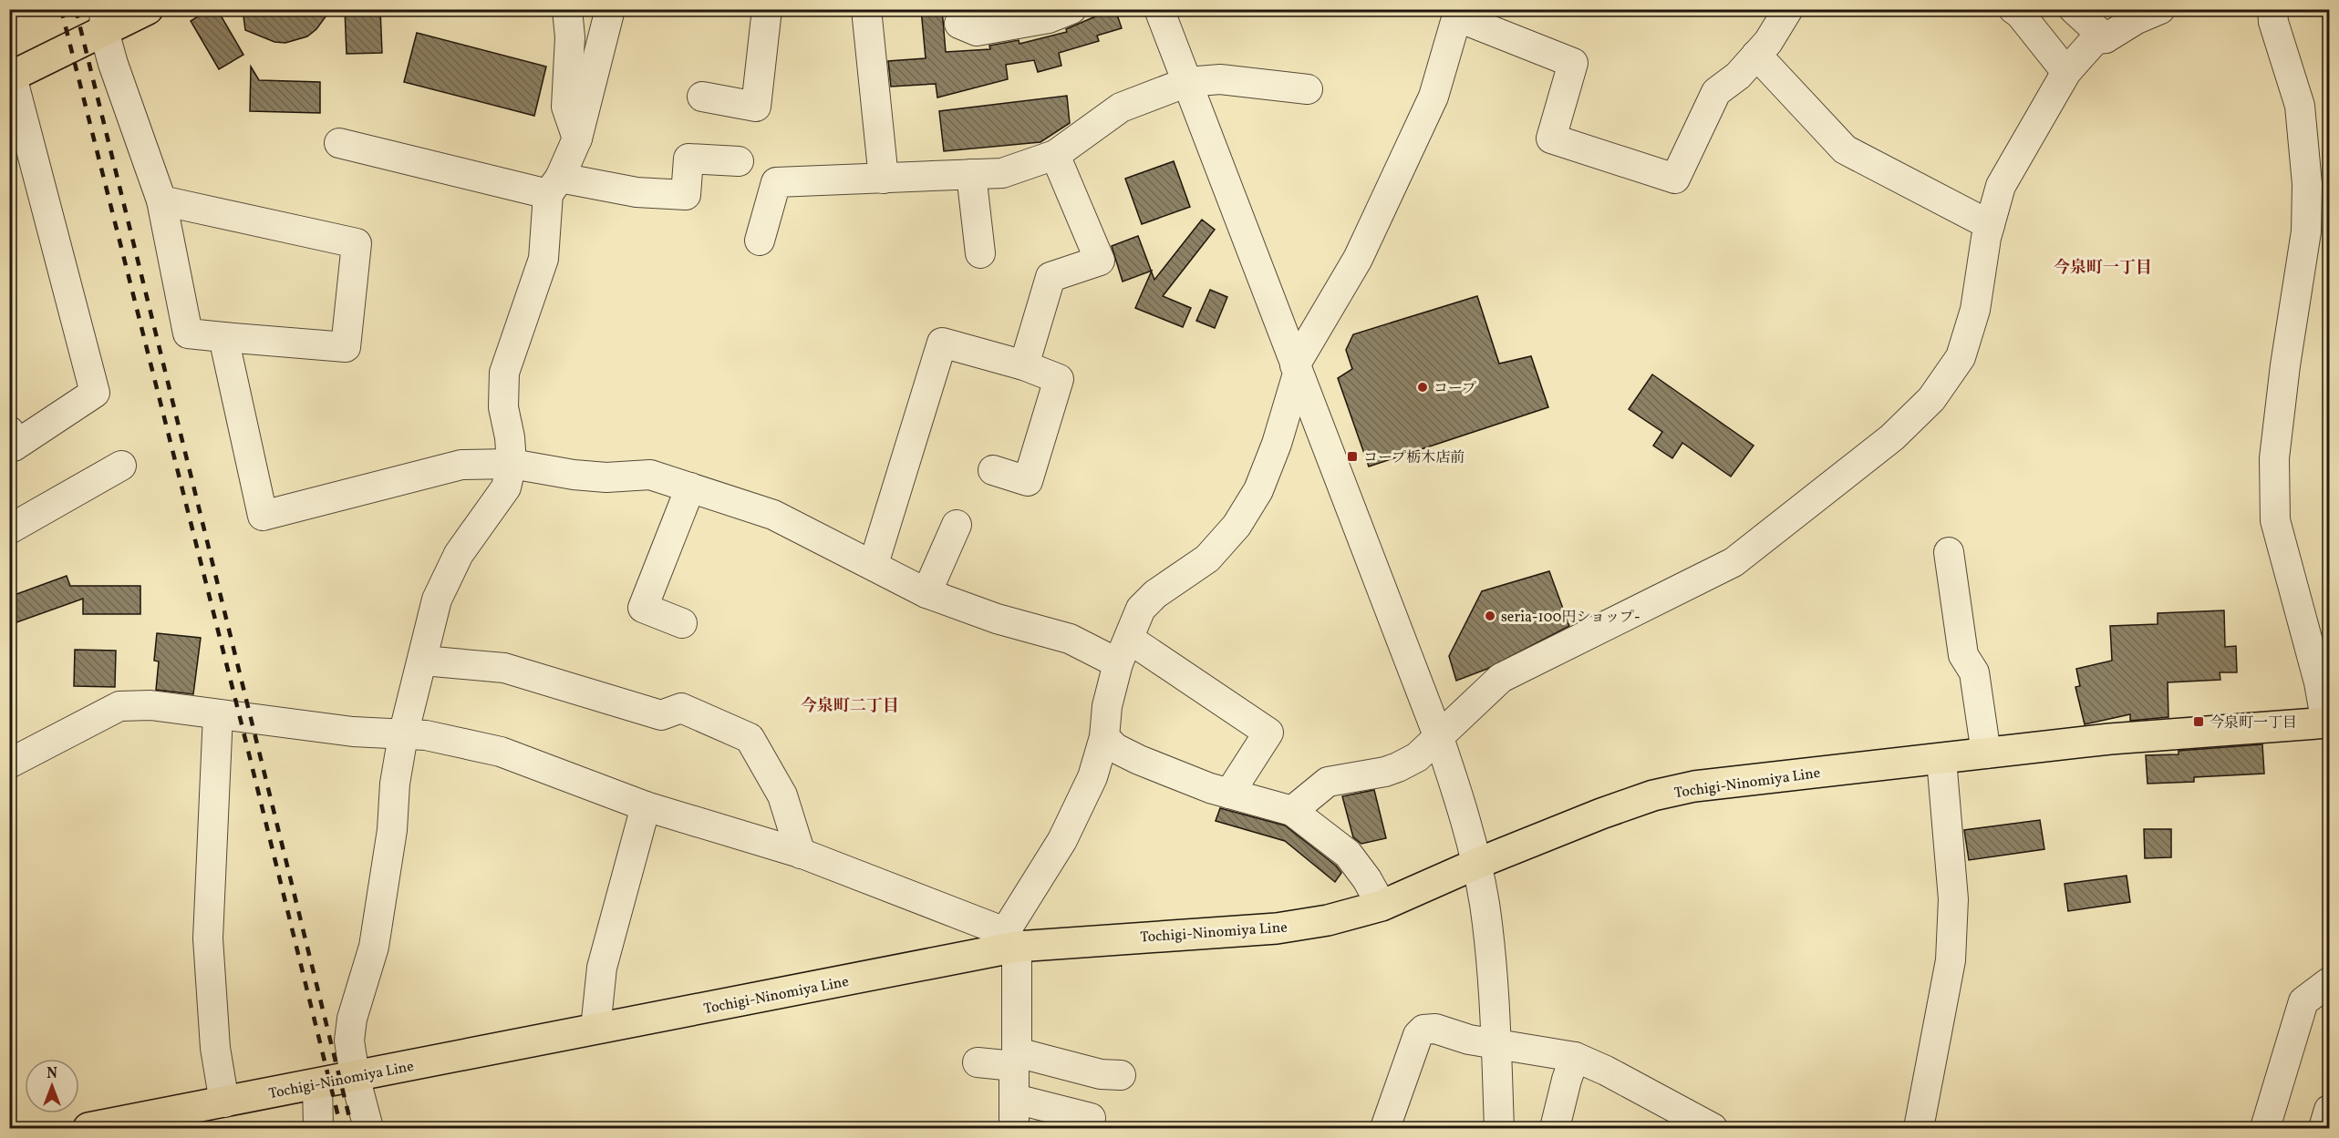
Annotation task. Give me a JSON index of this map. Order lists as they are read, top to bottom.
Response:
{
  "streets": {
    "main road": ["Tochigi-Ninomiya Line"]
  },
  "districts": ["今泉町一丁目", "今泉町二丁目"],
  "places": {
    "other": ["コープ", "seria-100円ショップ-"],
    "transit": ["コープ栃木店前", "今泉町一丁目"]
  },
  "north": "top"
}
